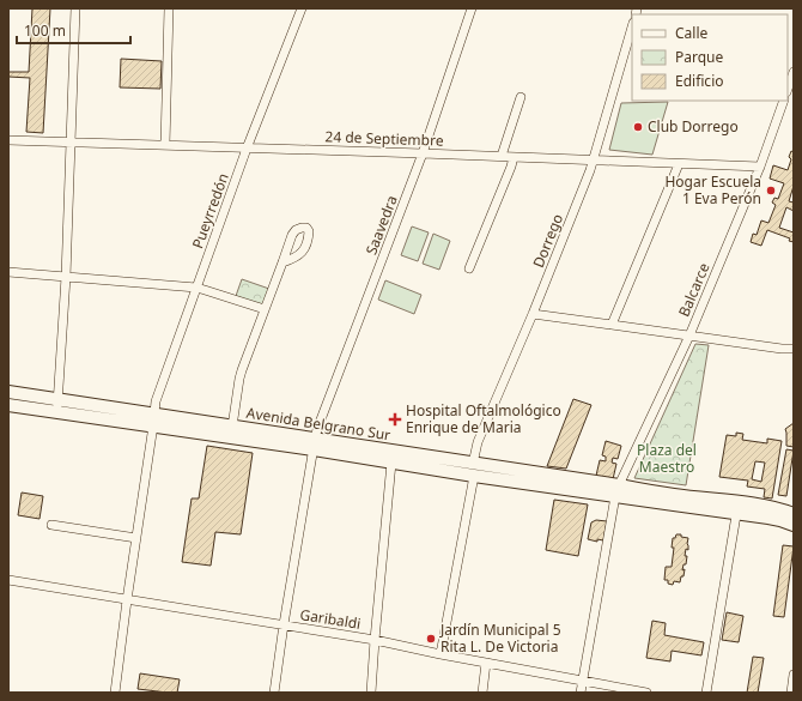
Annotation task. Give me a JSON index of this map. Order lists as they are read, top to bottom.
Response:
{
  "streets": {
    "highway": ["Avenida Belgrano Sur"],
    "street": [
      "24 de Septiembre",
      "Pueyrredón",
      "Saavedra",
      "Dorrego",
      "Balcarce",
      "Garibaldi"
    ]
  },
  "crossings": [
    ["24 de Septiembre", "Pueyrredón"],
    ["24 de Septiembre", "Saavedra"],
    ["24 de Septiembre", "Dorrego"],
    ["24 de Septiembre", "Balcarce"],
    ["Pueyrredón", "Avenida Belgrano Sur"],
    ["Pueyrredón", "Garibaldi"],
    ["Saavedra", "Avenida Belgrano Sur"],
    ["Saavedra", "Garibaldi"],
    ["Dorrego", "Avenida Belgrano Sur"],
    ["Dorrego", "Garibaldi"],
    ["Balcarce", "Avenida Belgrano Sur"],
    ["Balcarce", "Garibaldi"]
  ],
  "parks": ["Plaza del Maestro"],
  "places": {
    "other": ["Club Dorrego", "Hogar Escuela 1 Eva Perón", "Jardín Municipal 5 Rita L. De Victoria"],
    "health": ["Hospital Oftalmológico Enrique de Maria"]
  },
  "legend": ["Calle", "Parque", "Edificio"],
  "scale_bar": "100 m"
}
